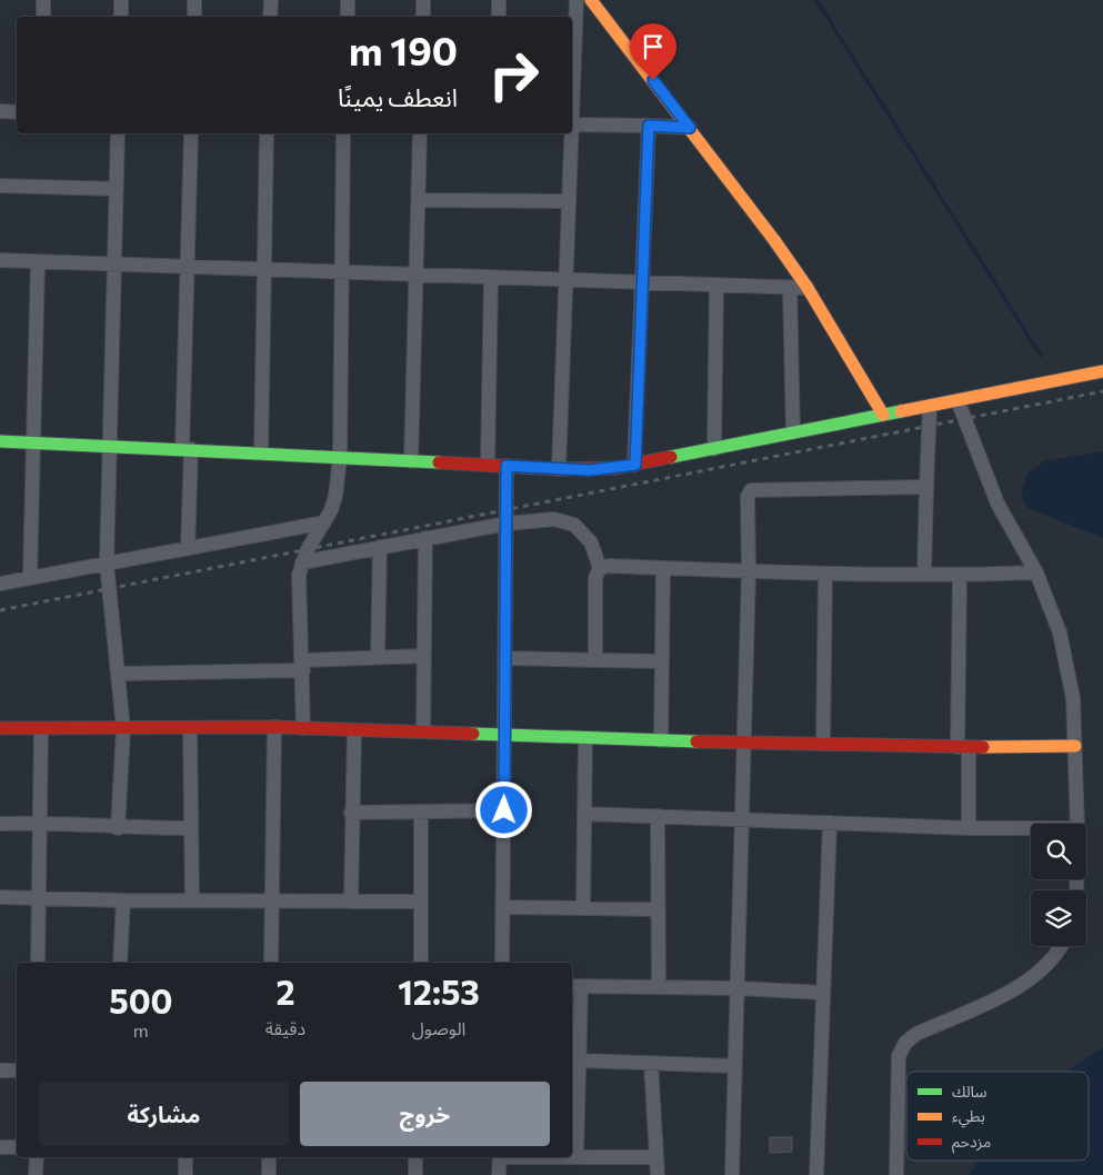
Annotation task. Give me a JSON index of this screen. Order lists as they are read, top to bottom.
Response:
{
  "legend": ["سالك", "بطيء", "مزدحم"],
  "page": {
    "turn": ["190 m", "انعطف يمينًا"],
    "eta": [
      "12:53",
      "الوصول",
      "2",
      "دقيقة",
      "500",
      "m"
    ],
    "buttons": ["خروج", "مشاركة"]
  }
}
